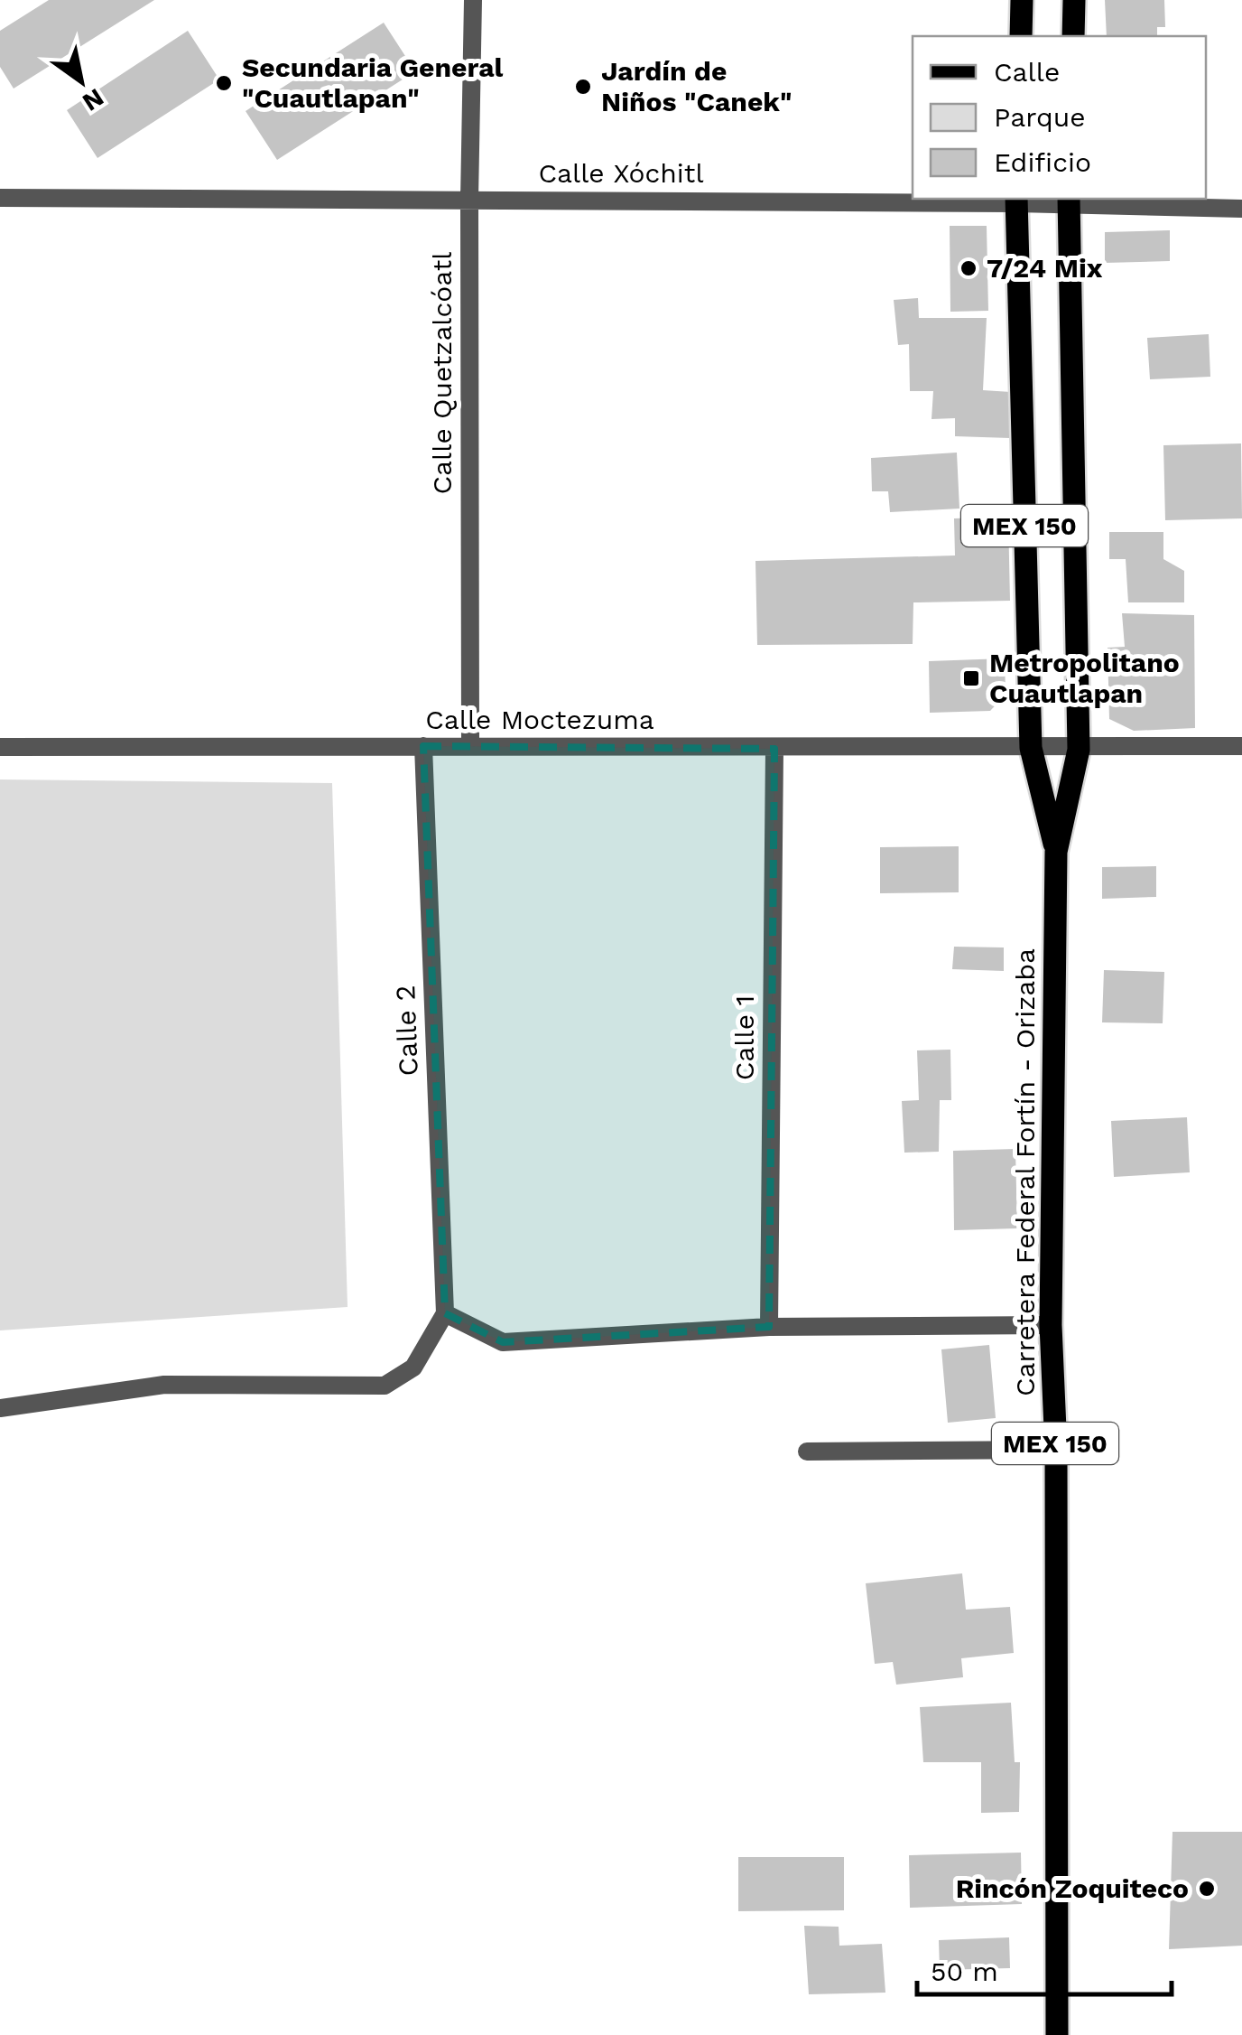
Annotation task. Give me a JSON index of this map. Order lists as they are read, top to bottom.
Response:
{
  "streets": {
    "main road": ["MEX 150", "Carretera Federal Fortín - Orizaba"],
    "street": [
      "Calle Xóchitl",
      "Calle Quetzalcóatl",
      "Calle Moctezuma",
      "Calle 2",
      "Calle 1"
    ]
  },
  "crossings": [
    ["Calle Xóchitl", "Calle Quetzalcóatl"],
    ["Calle Xóchitl", "MEX 150"],
    ["Calle Quetzalcóatl", "Calle Moctezuma"],
    ["MEX 150", "Calle Moctezuma"],
    ["MEX 150", "Carretera Federal Fortín - Orizaba"],
    ["Calle Moctezuma", "Calle 2"],
    ["Calle Moctezuma", "Calle 1"]
  ],
  "places": {
    "other": [
      "Secundaria General \"Cuautlapan\"",
      "Jardín de Niños \"Canek\"",
      "7/24 Mix",
      "Rincón Zoquiteco"
    ],
    "transit": ["Metropolitano Cuautlapan"]
  },
  "legend": ["Calle", "Parque", "Edificio"],
  "scale_bar": "50 m",
  "north": "bottom right"
}
